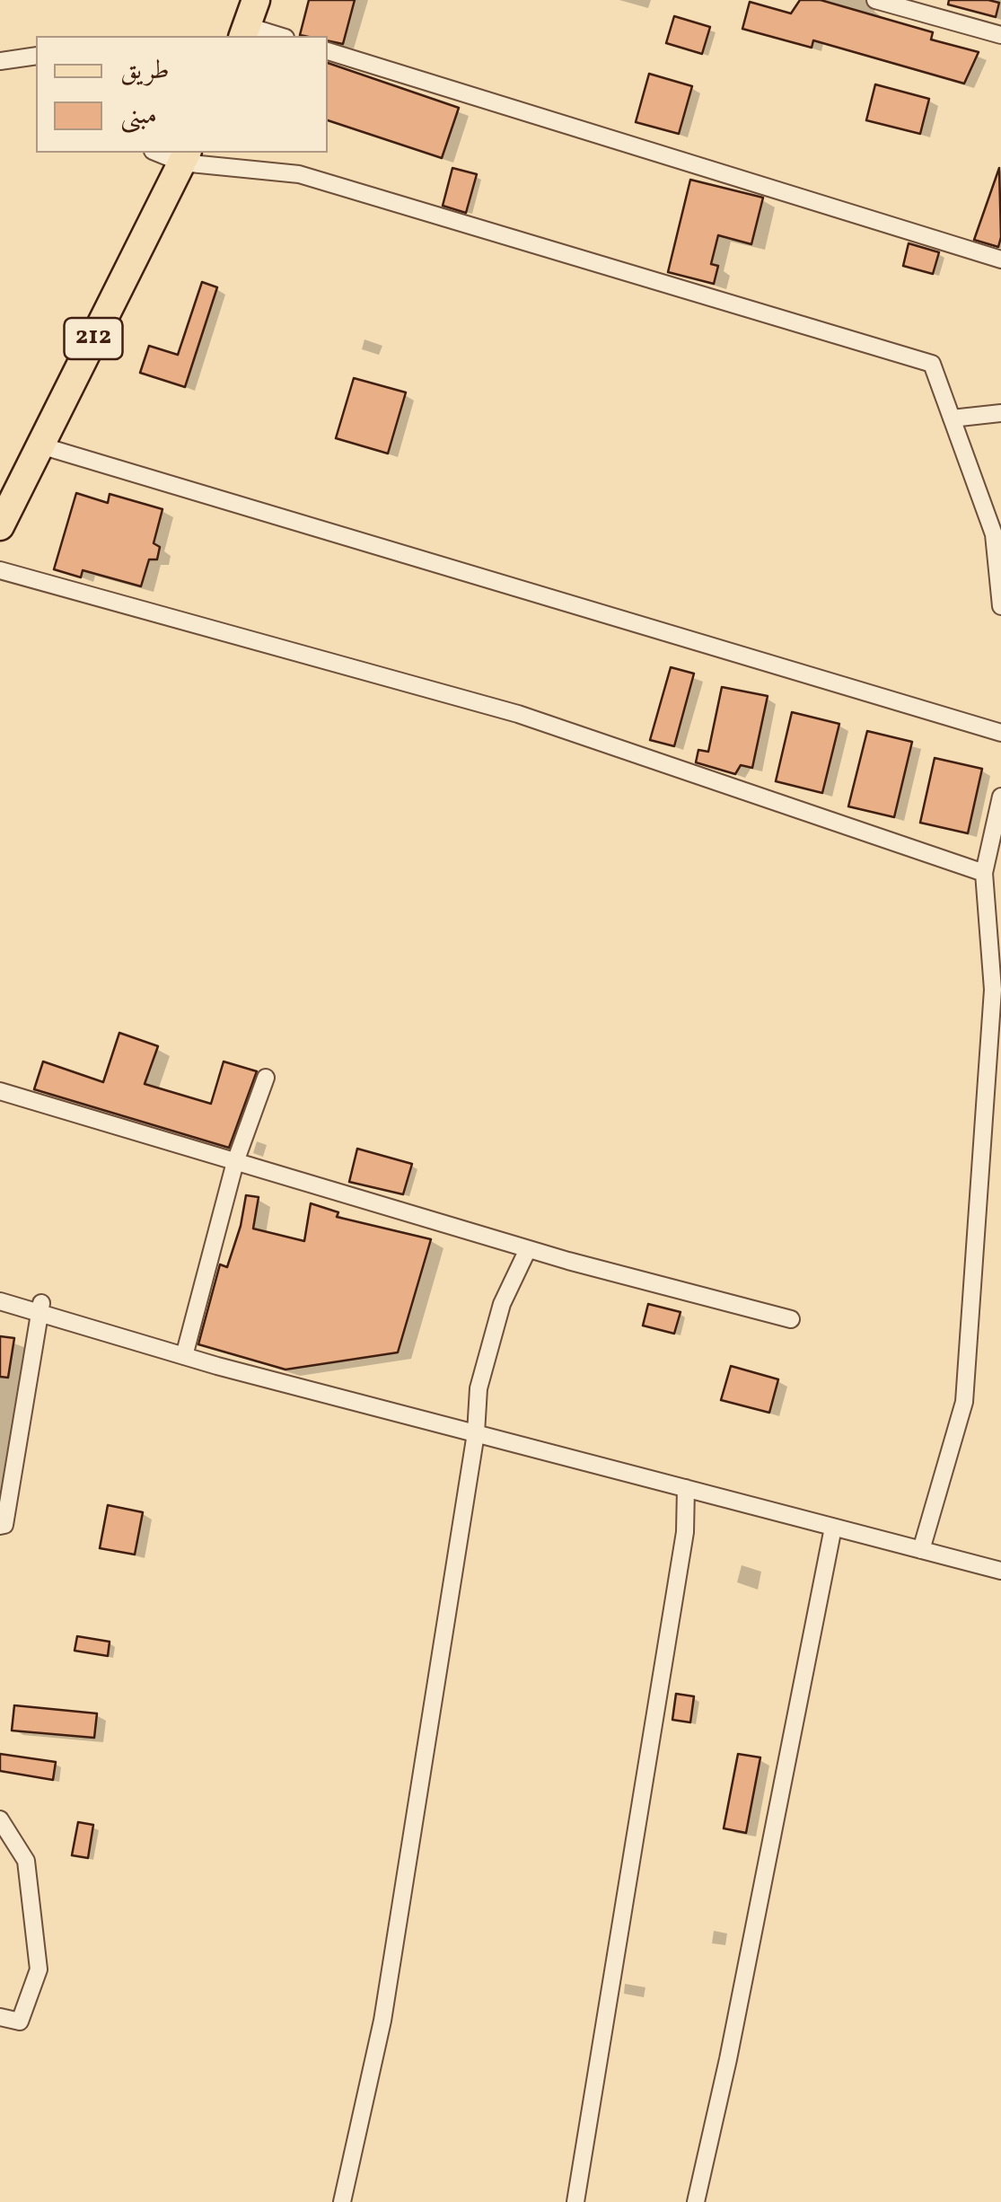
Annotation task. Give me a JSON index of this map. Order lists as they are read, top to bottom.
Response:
{
  "streets": {
    "main road": ["212"]
  },
  "legend": ["طريق", "مبنى"]
}
